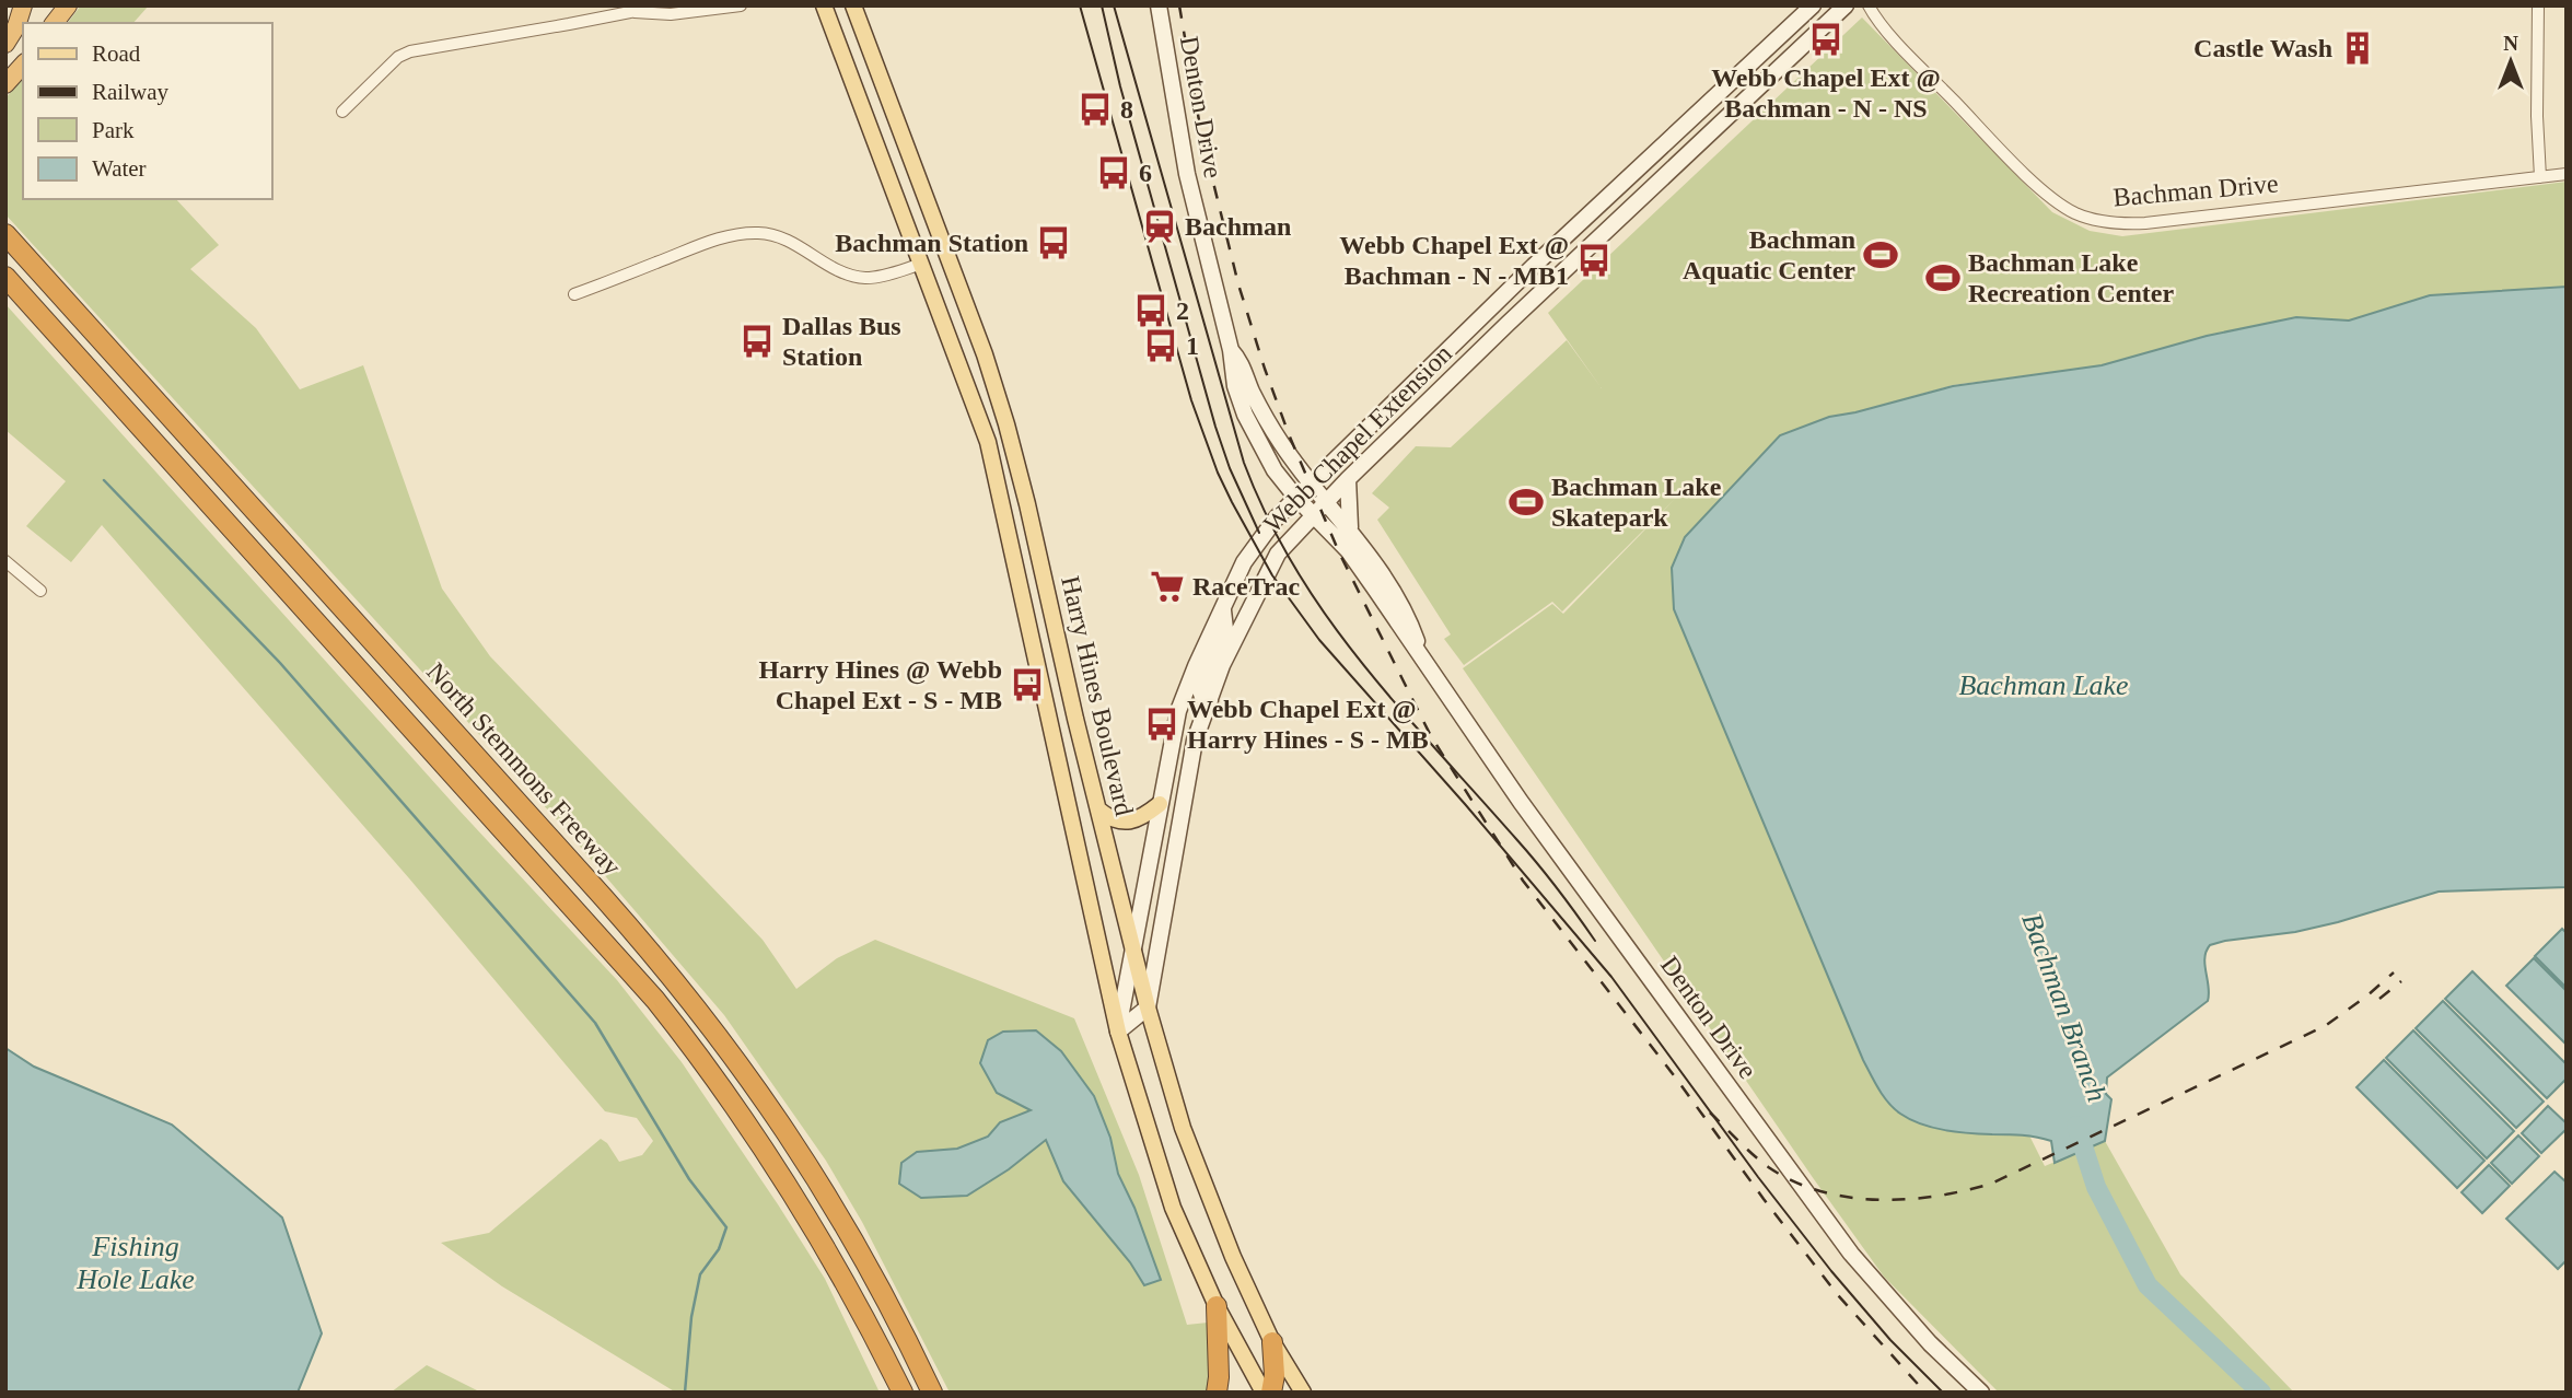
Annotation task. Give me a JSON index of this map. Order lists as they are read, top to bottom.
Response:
{
  "streets": {
    "highway": ["North Stemmons Freeway"],
    "main road": ["Denton Drive", "Webb Chapel Extension", "Harry Hines Boulevard"],
    "street": ["Bachman Drive"]
  },
  "crossings": [
    ["Denton Drive", "Webb Chapel Extension"],
    ["Webb Chapel Extension", "Harry Hines Boulevard"]
  ],
  "water": ["Bachman Lake", "Bachman Branch", "Fishing Hole Lake"],
  "places": {
    "bus stop": [
      "Webb Chapel Ext @ Bachman - N - NS",
      "8",
      "6",
      "Bachman Station",
      "Webb Chapel Ext @ Bachman - N - MB1",
      "2",
      "Dallas Bus Station",
      "1",
      "Harry Hines @ Webb Chapel Ext - S - MB",
      "Webb Chapel Ext @ Harry Hines - S - MB"
    ],
    "building": ["Castle Wash"],
    "station": ["Bachman"],
    "sports": ["Bachman Aquatic Center", "Bachman Lake Recreation Center", "Bachman Lake Skatepark"],
    "supermarket": ["RaceTrac"]
  },
  "legend": [
    "Road",
    "Railway",
    "Park",
    "Water"
  ],
  "north": "top"
}
